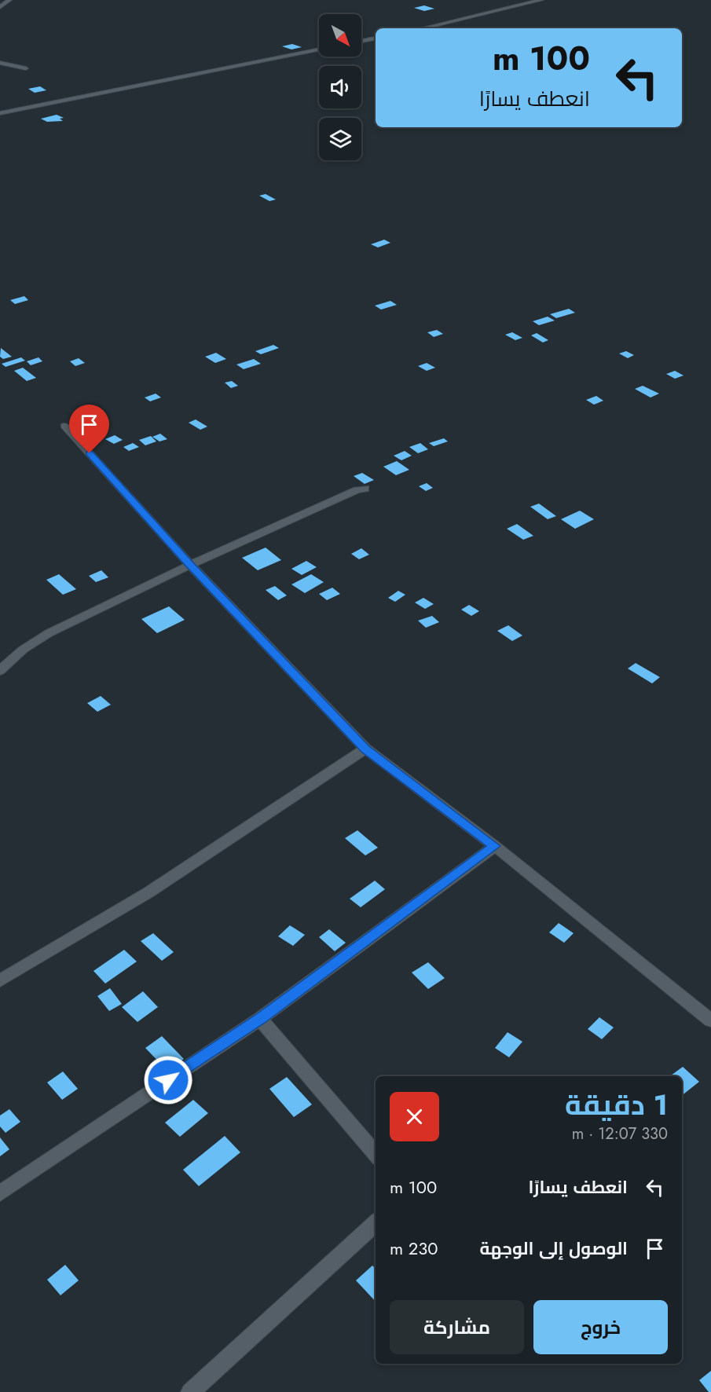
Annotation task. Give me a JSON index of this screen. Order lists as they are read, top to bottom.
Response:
{
  "north": "bottom right",
  "page": {
    "turn": ["100 m", "انعطف يسارًا"],
    "heading": ["1 دقيقة", "330 m · 12:07"],
    "list": [
      {
        "name": "انعطف يسارًا",
        "value": "100 m"
      },
      {
        "name": "الوصول إلى الوجهة",
        "value": "230 m"
      }
    ],
    "buttons": ["خروج", "مشاركة"]
  }
}
